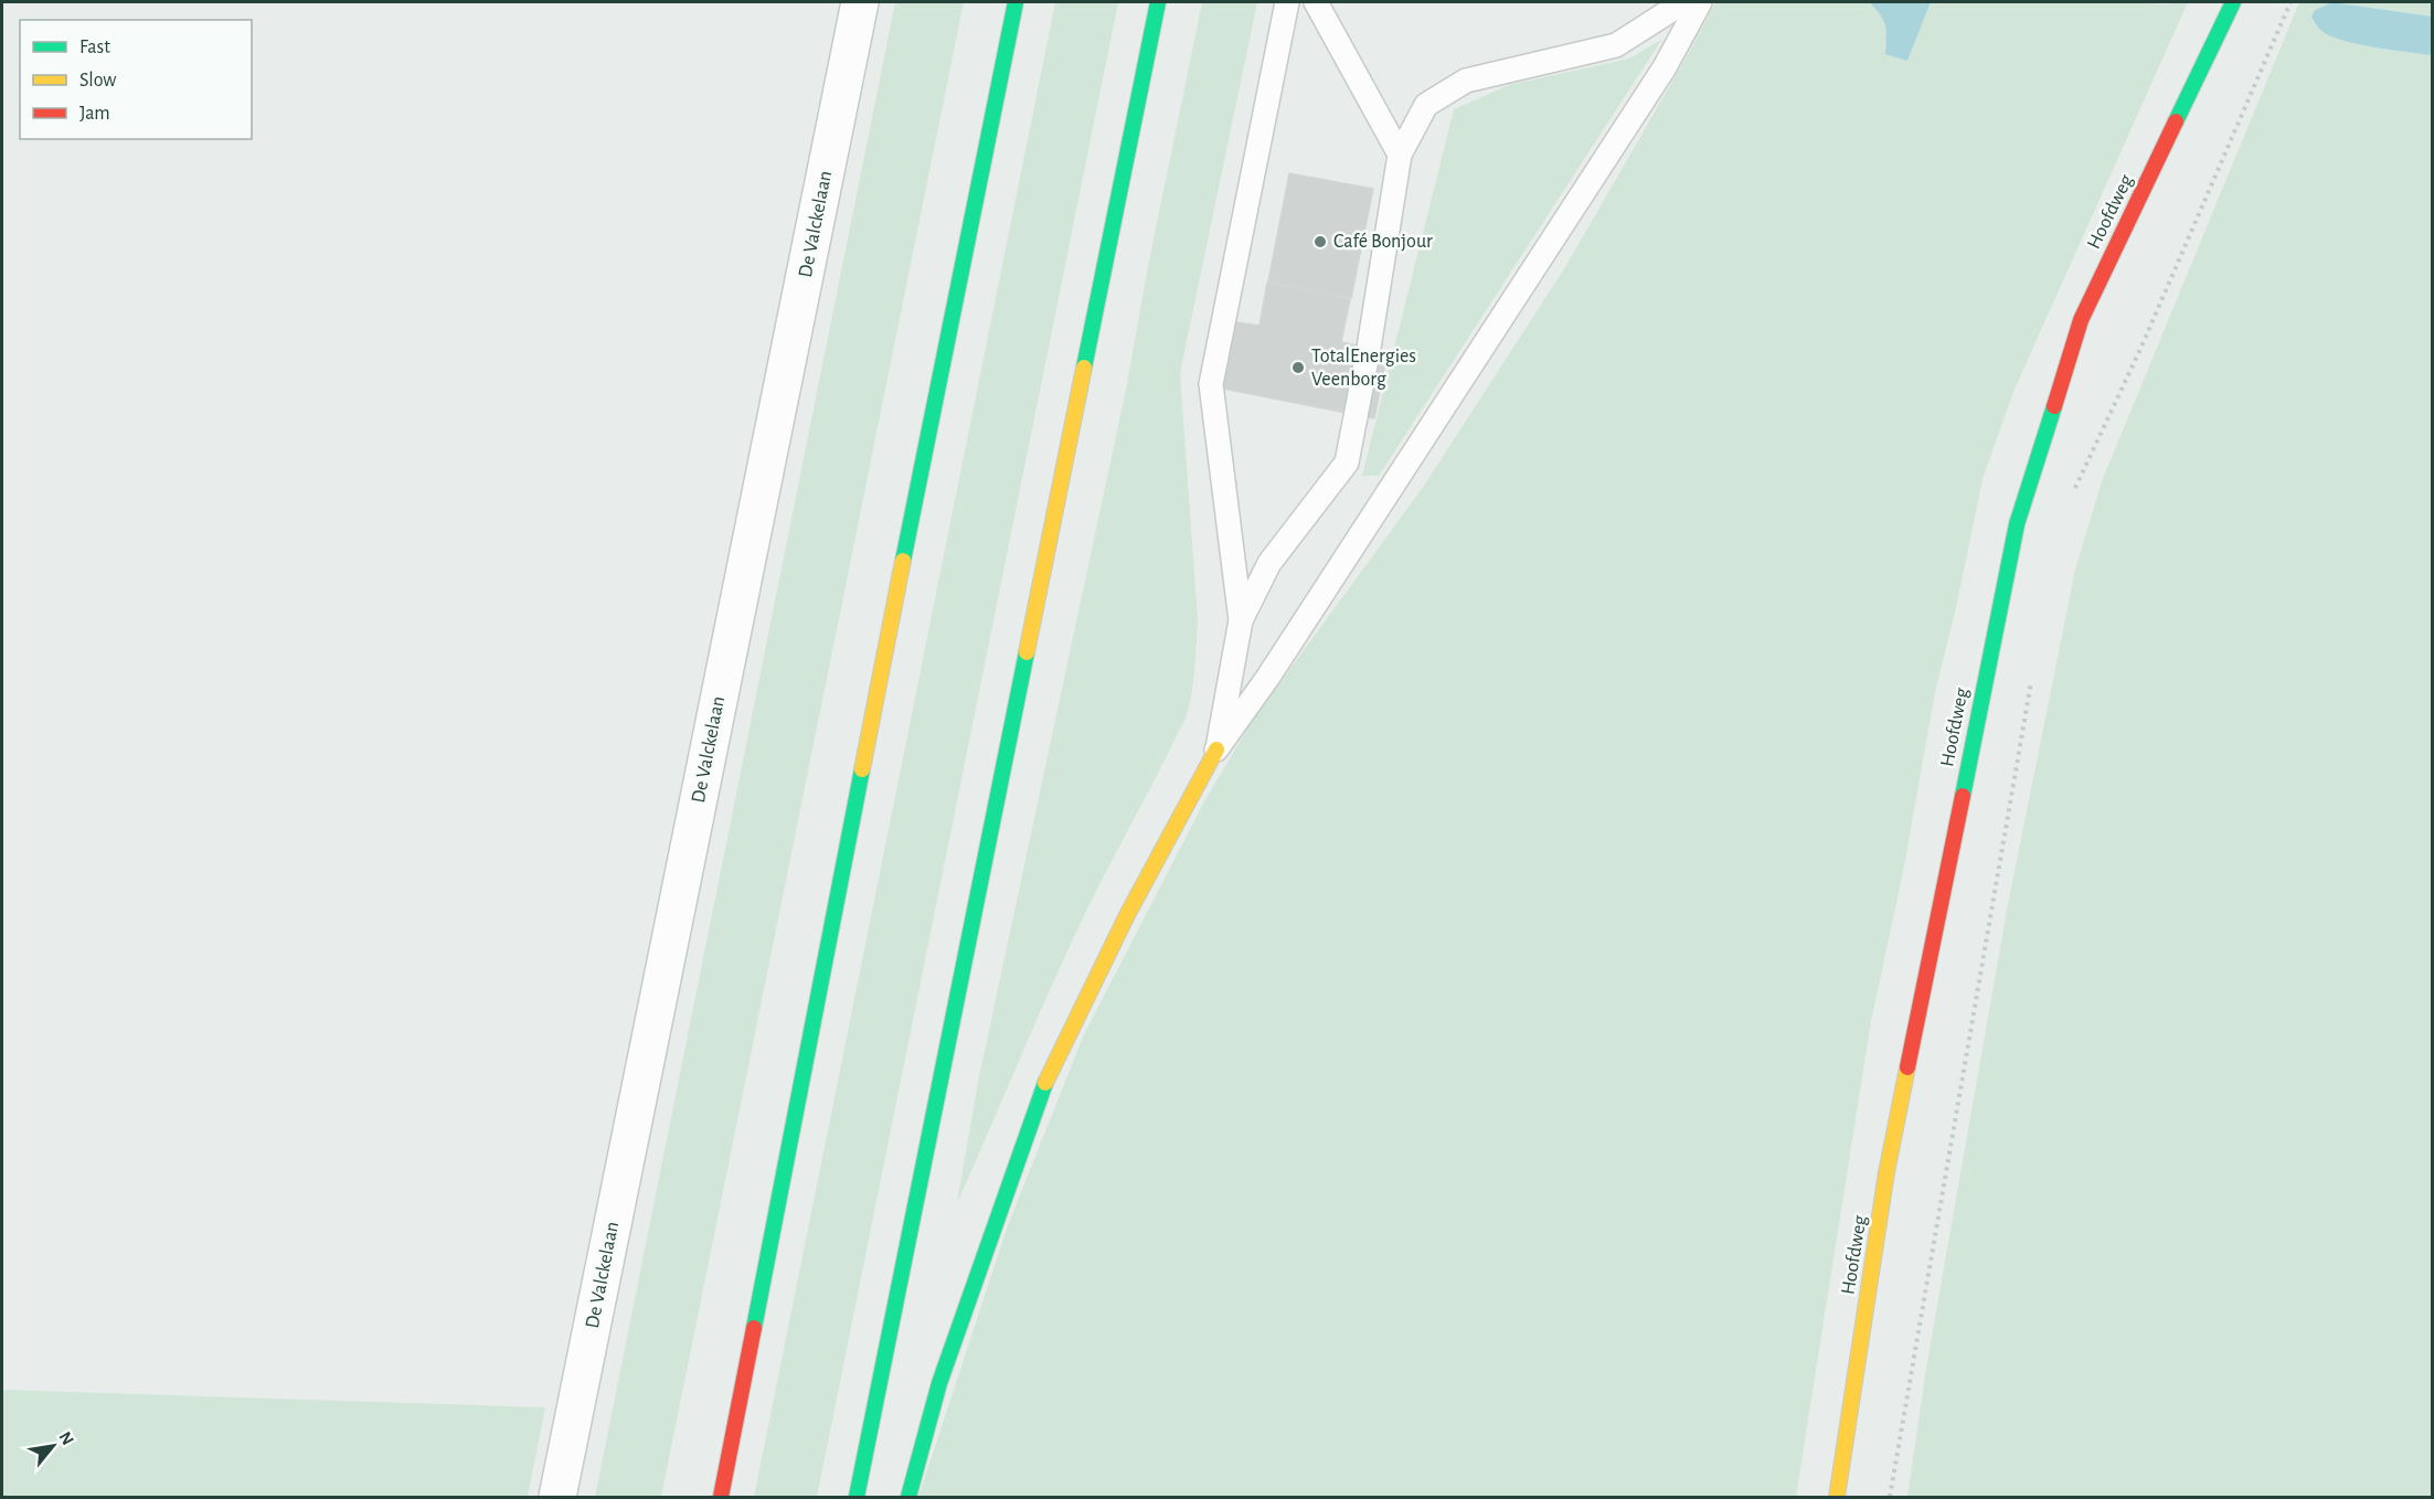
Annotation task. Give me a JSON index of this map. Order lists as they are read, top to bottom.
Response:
{
  "streets": {
    "main road": ["Hoofdweg"],
    "street": ["De Valckelaan"]
  },
  "places": ["Café Bonjour", "TotalEnergies Veenborg"],
  "legend": ["Fast", "Slow", "Jam"],
  "north": "top right"
}
